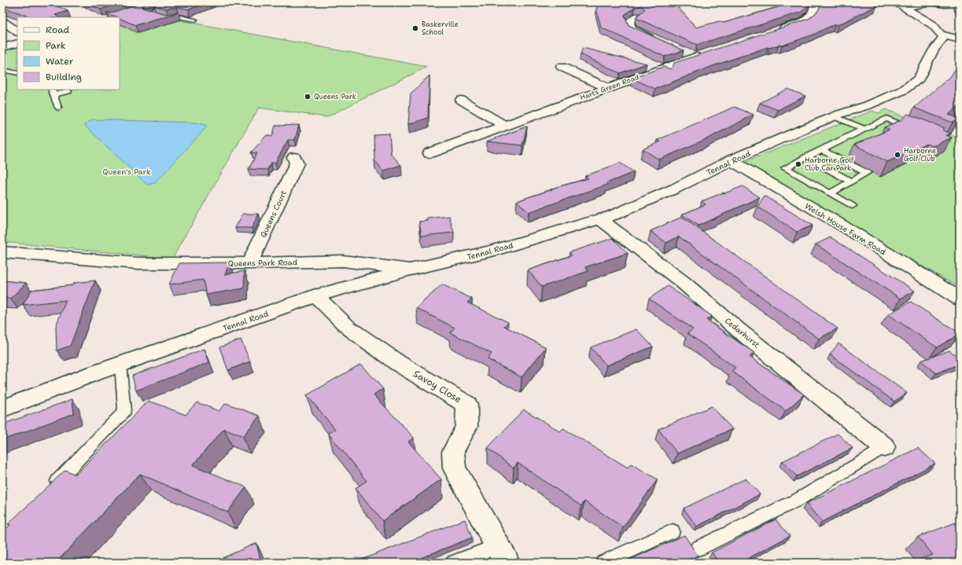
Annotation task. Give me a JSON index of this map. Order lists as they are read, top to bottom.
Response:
{
  "streets": {
    "street": [
      "Harts Green Road",
      "Tennal Road",
      "Queens Court",
      "Welsh House Farm Road",
      "Queens Park Road",
      "Cedarhurst",
      "Savoy Close"
    ]
  },
  "crossings": [
    ["Tennal Road", "Welsh House Farm Road"],
    ["Tennal Road", "Queens Park Road"],
    ["Tennal Road", "Cedarhurst"],
    ["Tennal Road", "Savoy Close"],
    ["Queens Court", "Queens Park Road"]
  ],
  "parks": ["Queen's Park"],
  "places": [
    "Baskerville School",
    "Queens Park",
    "Harborne Golf Club",
    "Harborne Golf Club Car Park"
  ],
  "legend": [
    "Road",
    "Park",
    "Water",
    "Building"
  ]
}
